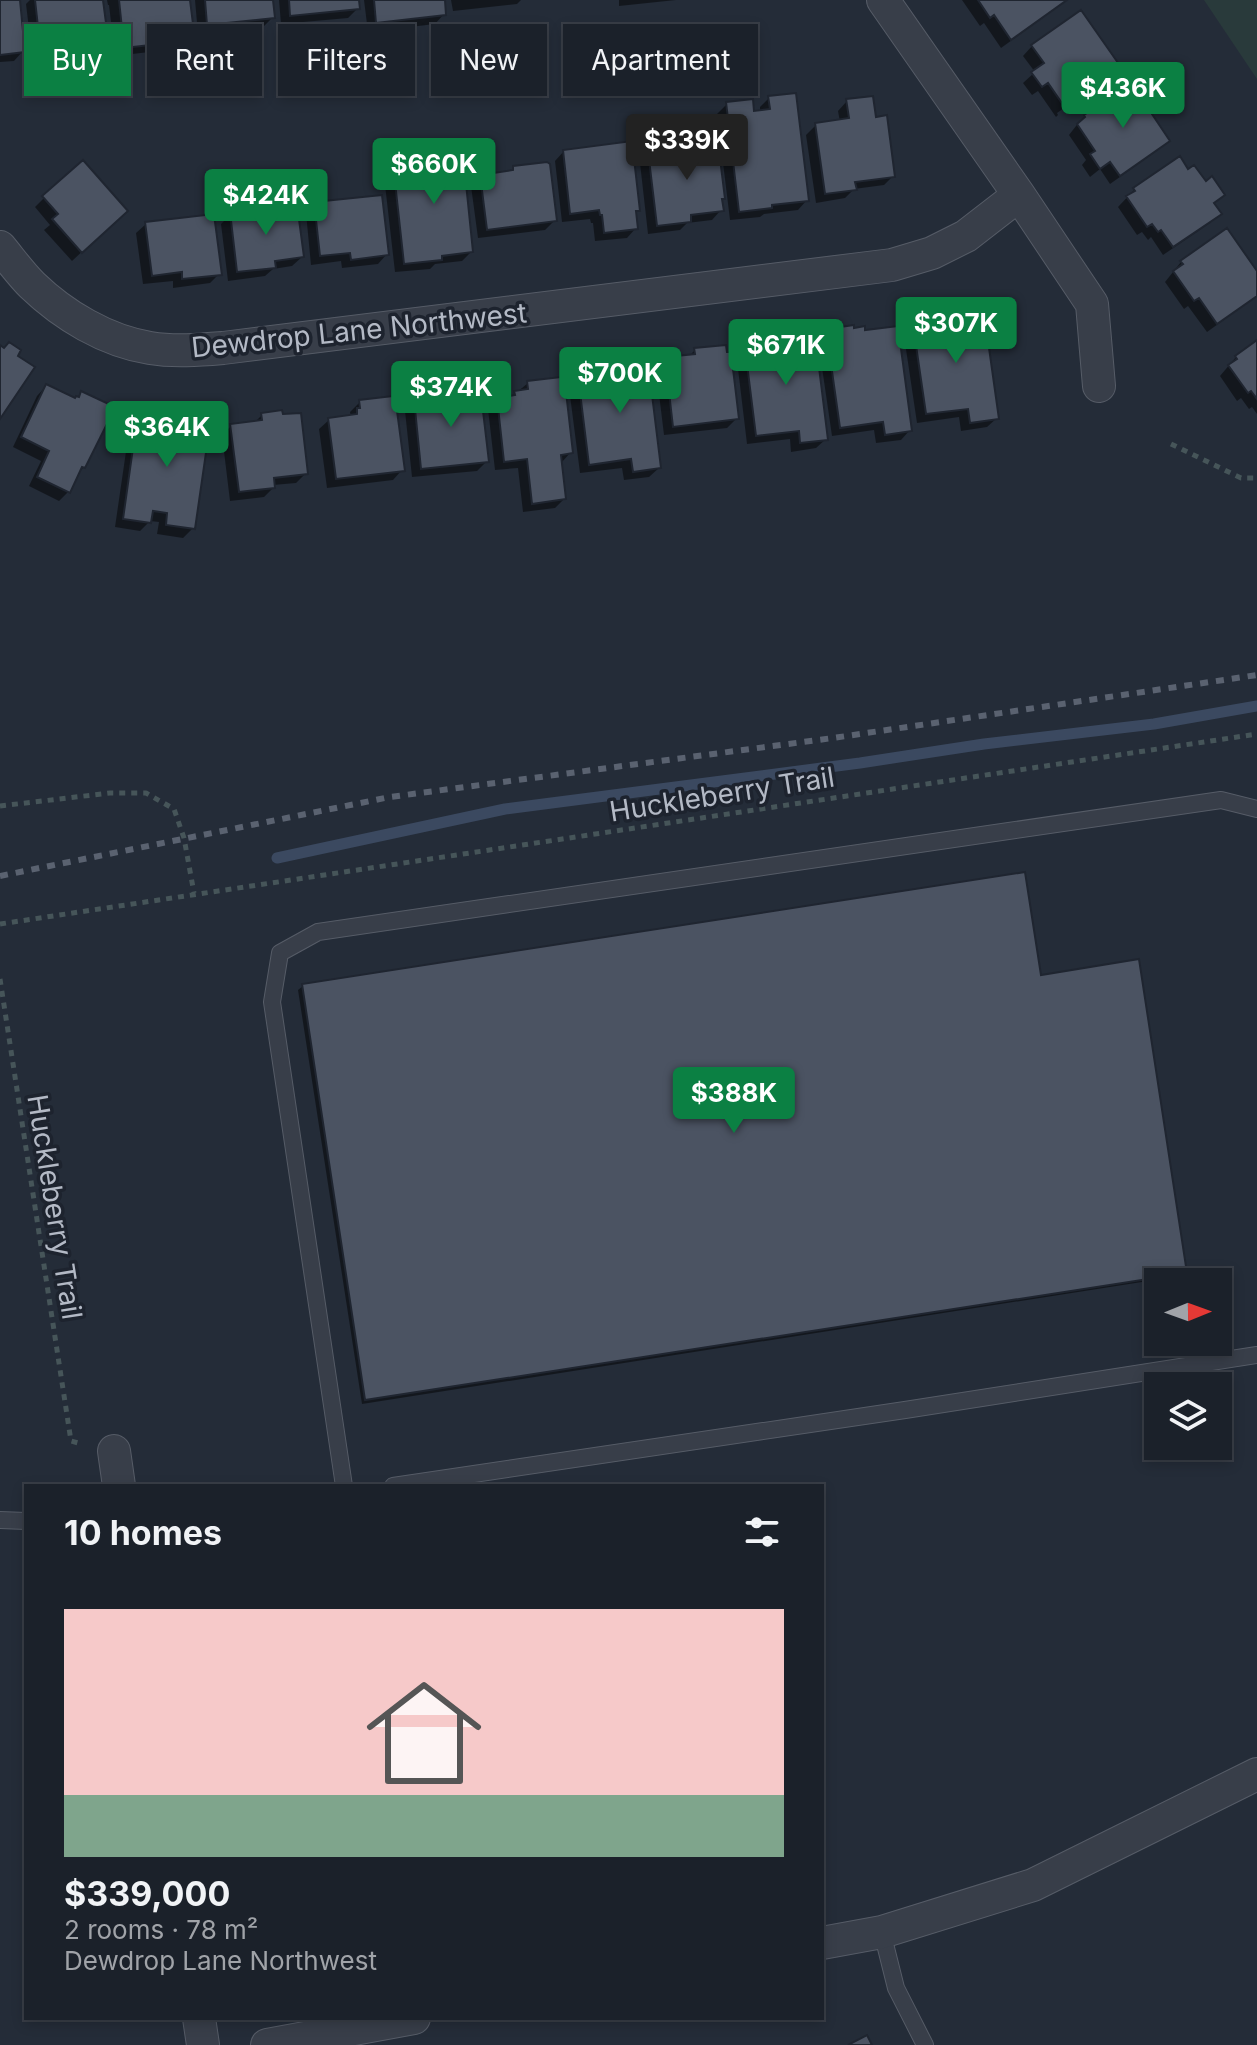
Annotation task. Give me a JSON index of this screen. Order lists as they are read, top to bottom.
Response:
{
  "streets": {
    "street": ["Dewdrop Lane Northwest"],
    "path": ["Huckleberry Trail"]
  },
  "north": "right",
  "page": {
    "chip": [
      "Buy",
      "Rent",
      "Filters",
      "New",
      "Apartment"
    ],
    "price": [
      "$436K",
      "$339K",
      "$660K",
      "$424K",
      "$307K",
      "$671K",
      "$700K",
      "$374K",
      "$364K",
      "$388K"
    ],
    "heading": "10 homes",
    "list": [
      {
        "name": "$339,000",
        "note": "2 rooms · 78 m² · Dewdrop Lane Northwest"
      }
    ]
  }
}
